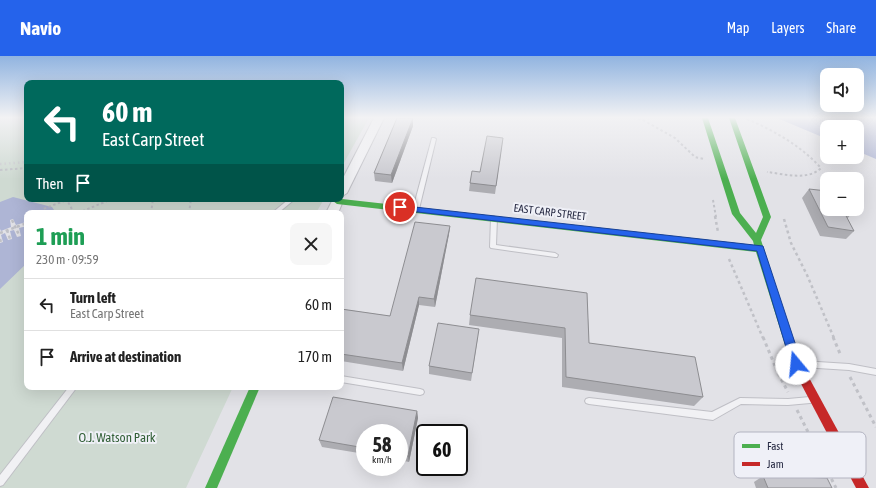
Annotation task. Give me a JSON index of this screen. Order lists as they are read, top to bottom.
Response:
{
  "streets": {
    "main road": ["EAST CARP STREET"]
  },
  "parks": ["O.J. Watson Park"],
  "legend": ["Fast", "Jam"],
  "page": {
    "header": "Navio",
    "nav": ["Map", "Layers", "Share"],
    "map_buttons": ["+", "−"],
    "turn": ["60 m", "East Carp Street"],
    "then": "Then",
    "heading": ["1 min", "230 m · 09:59"],
    "list": [
      {
        "name": "Turn left",
        "note": "East Carp Street",
        "value": "60 m"
      },
      {
        "name": "Arrive at destination",
        "value": "170 m"
      }
    ],
    "speed": "58 km/h",
    "limit": "60"
  }
}
